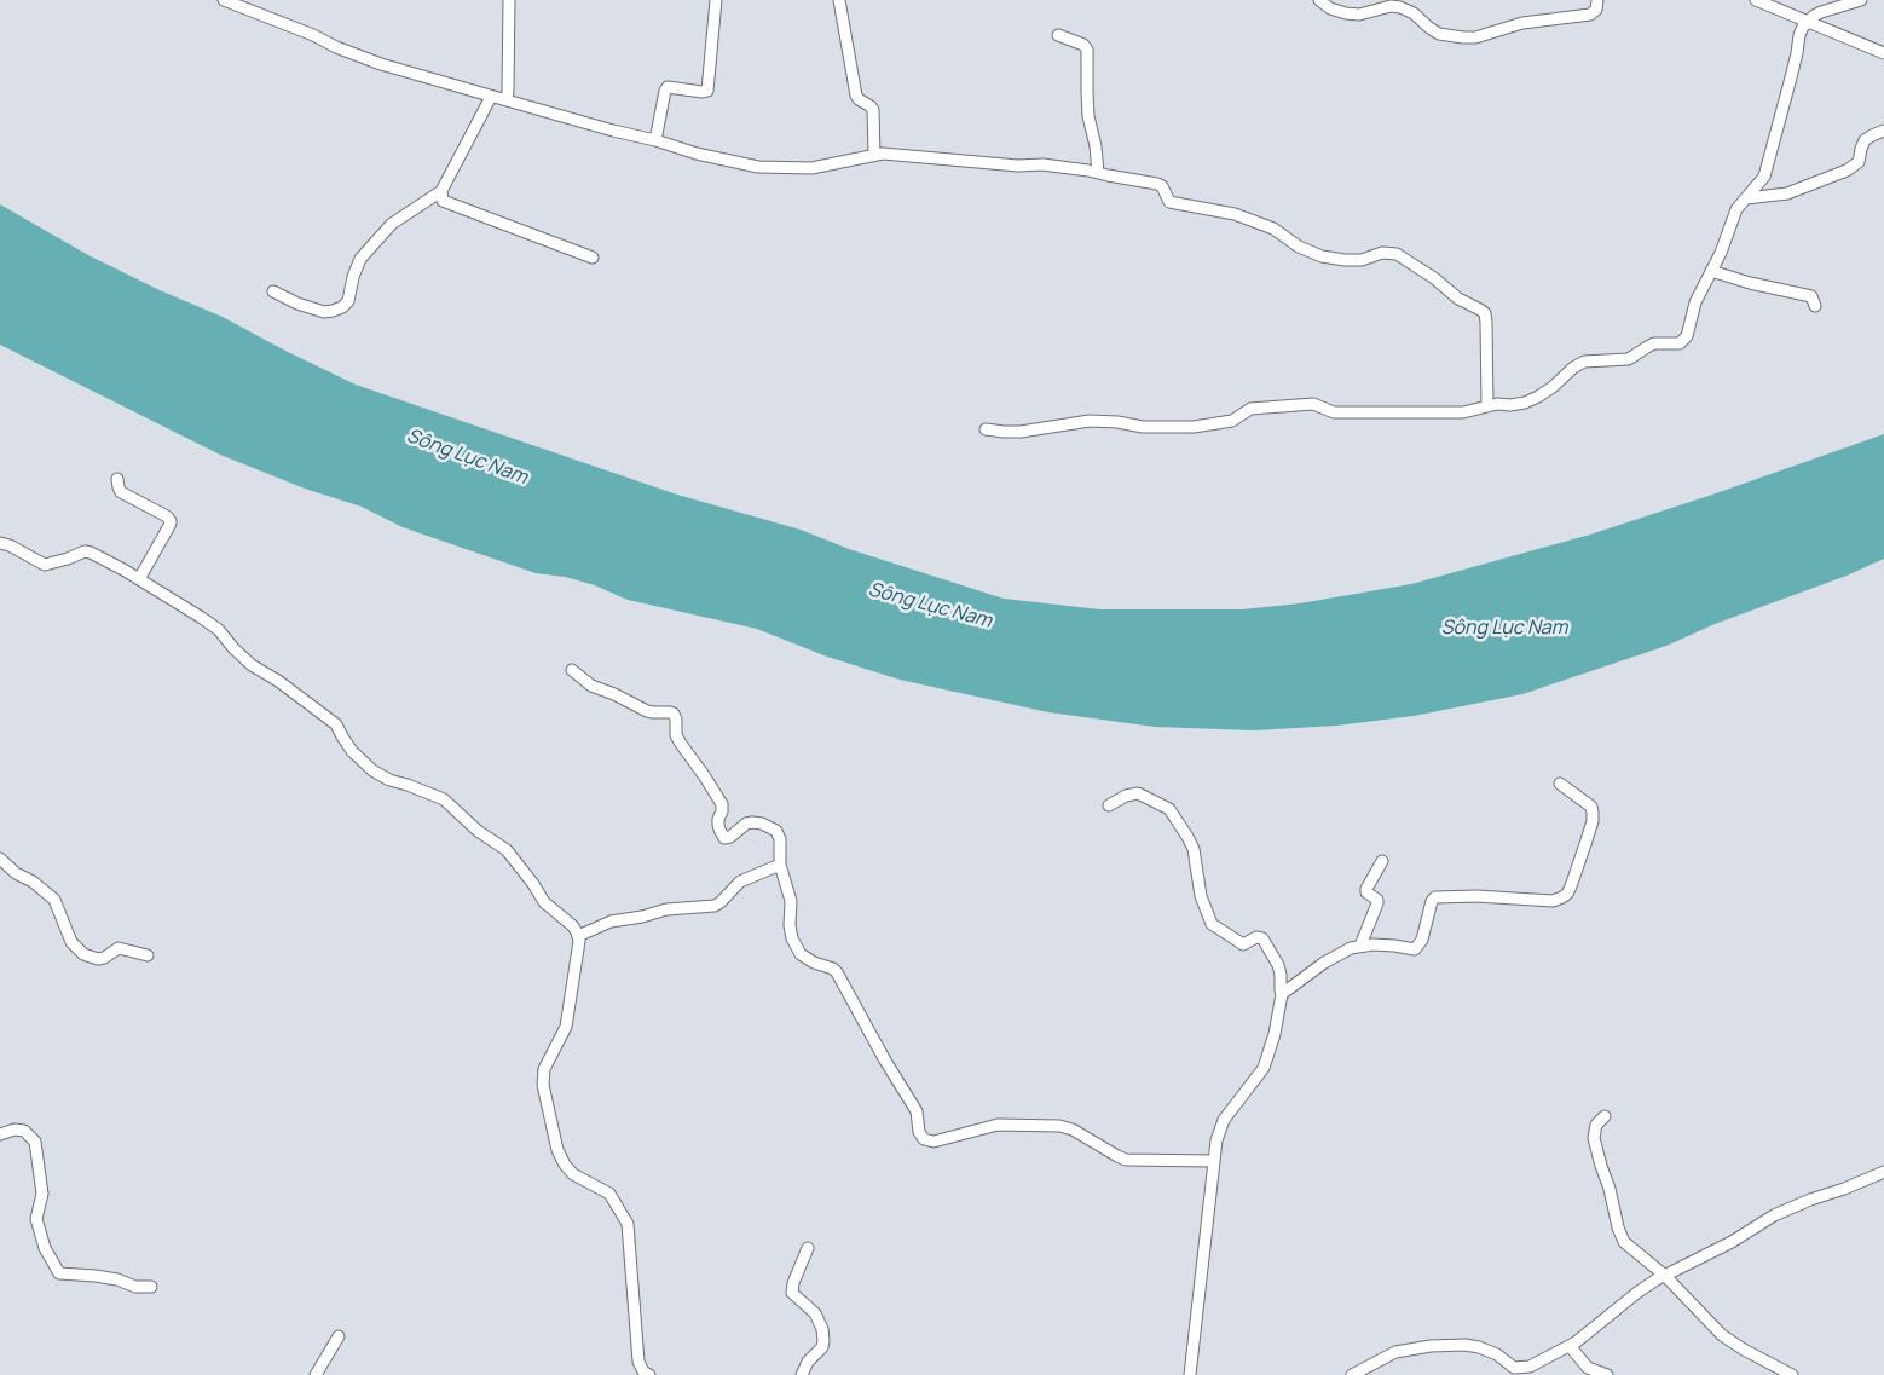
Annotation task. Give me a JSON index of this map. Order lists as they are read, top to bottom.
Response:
{
  "water": ["Sông Lục Nam"]
}
